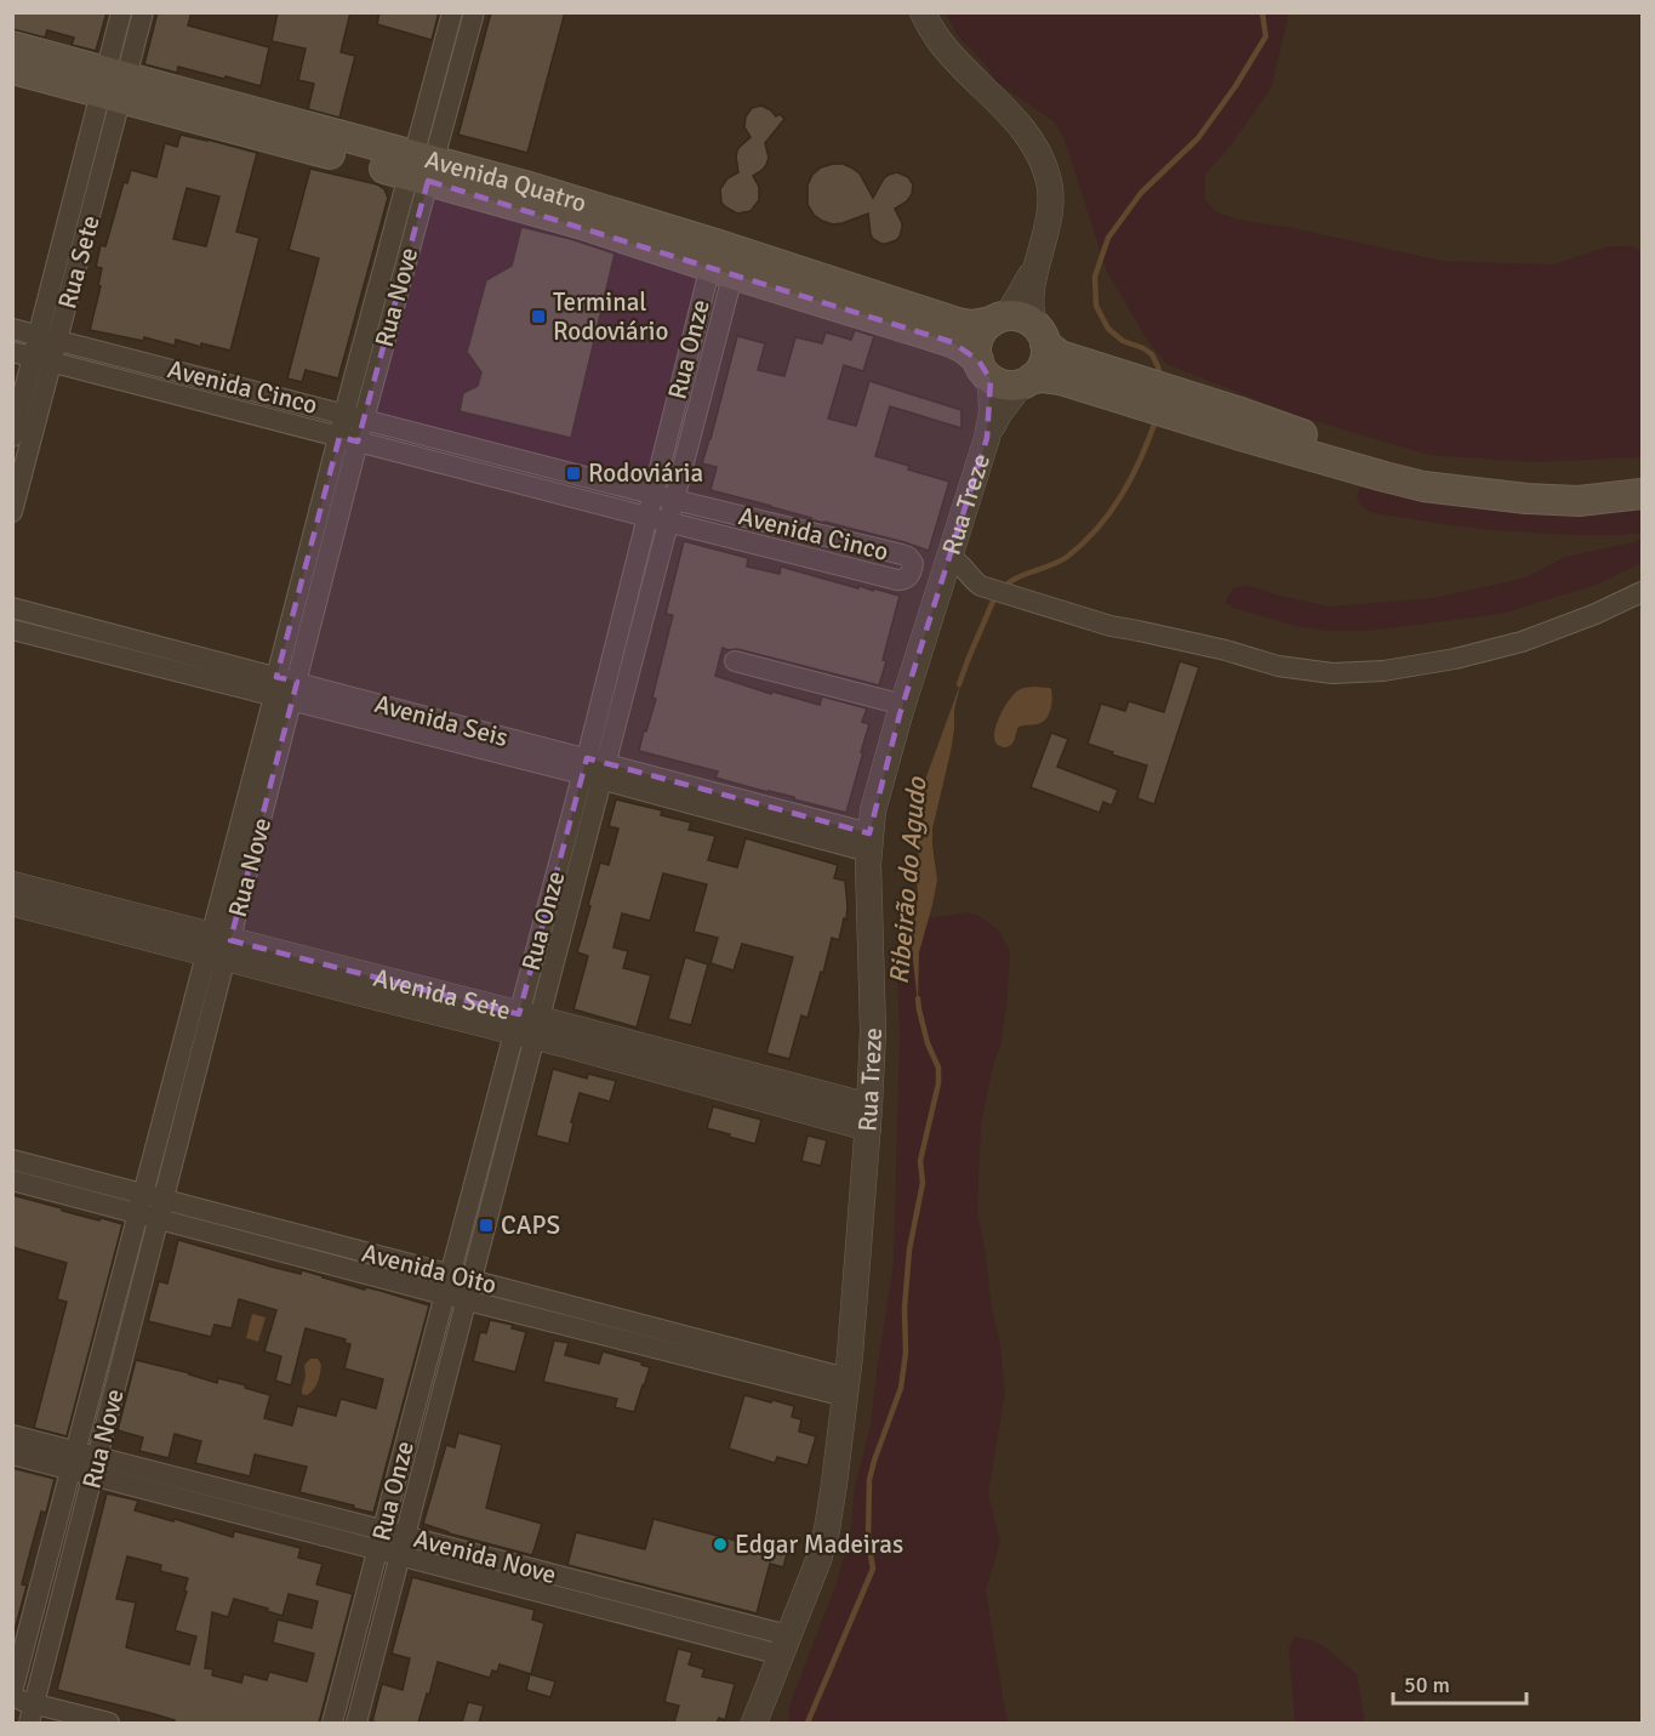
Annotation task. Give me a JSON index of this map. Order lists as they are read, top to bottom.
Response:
{
  "streets": {
    "main road": ["Avenida Quatro"],
    "street": [
      "Rua Sete",
      "Rua Nove",
      "Rua Onze",
      "Avenida Cinco",
      "Rua Treze",
      "Avenida Seis",
      "Avenida Sete",
      "Avenida Oito",
      "Avenida Nove"
    ]
  },
  "crossings": [
    ["Avenida Quatro", "Rua Sete"],
    ["Avenida Quatro", "Rua Nove"],
    ["Avenida Quatro", "Rua Onze"],
    ["Avenida Quatro", "Rua Treze"],
    ["Rua Sete", "Avenida Cinco"],
    ["Rua Nove", "Avenida Cinco"],
    ["Rua Nove", "Avenida Seis"],
    ["Rua Nove", "Avenida Sete"],
    ["Rua Nove", "Avenida Oito"],
    ["Rua Nove", "Avenida Nove"],
    ["Rua Onze", "Avenida Cinco"],
    ["Rua Onze", "Avenida Seis"],
    ["Rua Onze", "Avenida Sete"],
    ["Rua Onze", "Avenida Oito"],
    ["Rua Onze", "Avenida Nove"],
    ["Rua Treze", "Avenida Seis"],
    ["Rua Treze", "Avenida Sete"],
    ["Rua Treze", "Avenida Oito"],
    ["Rua Treze", "Avenida Nove"]
  ],
  "water": ["Ribeirão do Agudo"],
  "places": {
    "transit": ["Terminal Rodoviário", "Rodoviária", "CAPS"],
    "other": ["Edgar Madeiras"]
  },
  "scale_bar": "50 m"
}
